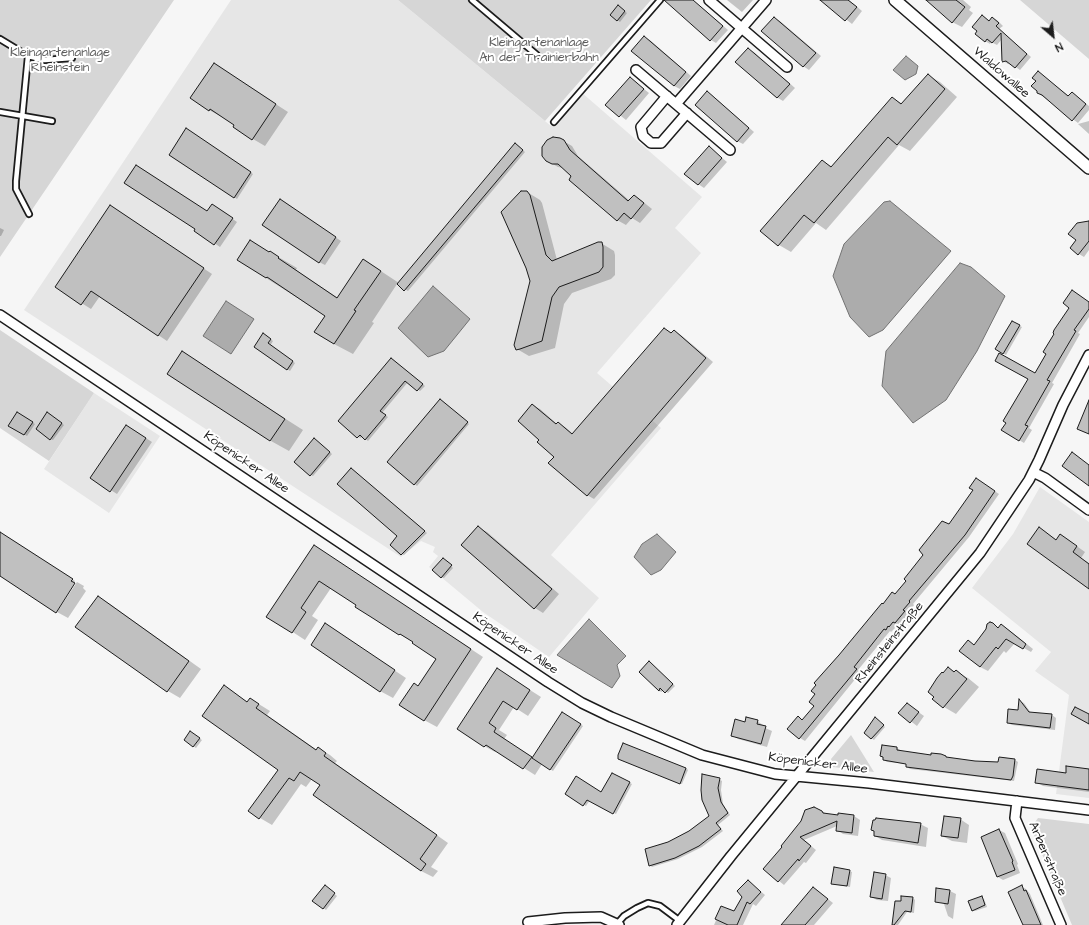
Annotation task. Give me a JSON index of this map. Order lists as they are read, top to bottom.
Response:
{
  "streets": {
    "street": [
      "Waldowallee",
      "Köpenicker Allee",
      "Rheinsteinstraße",
      "Arberstraße"
    ]
  },
  "crossings": [
    ["Köpenicker Allee", "Rheinsteinstraße"],
    ["Köpenicker Allee", "Arberstraße"]
  ],
  "parks": ["Kleingartenanlage An der Trainierbahn", "Kleingartenanlage Rheinstein"],
  "north": "bottom right"
}
